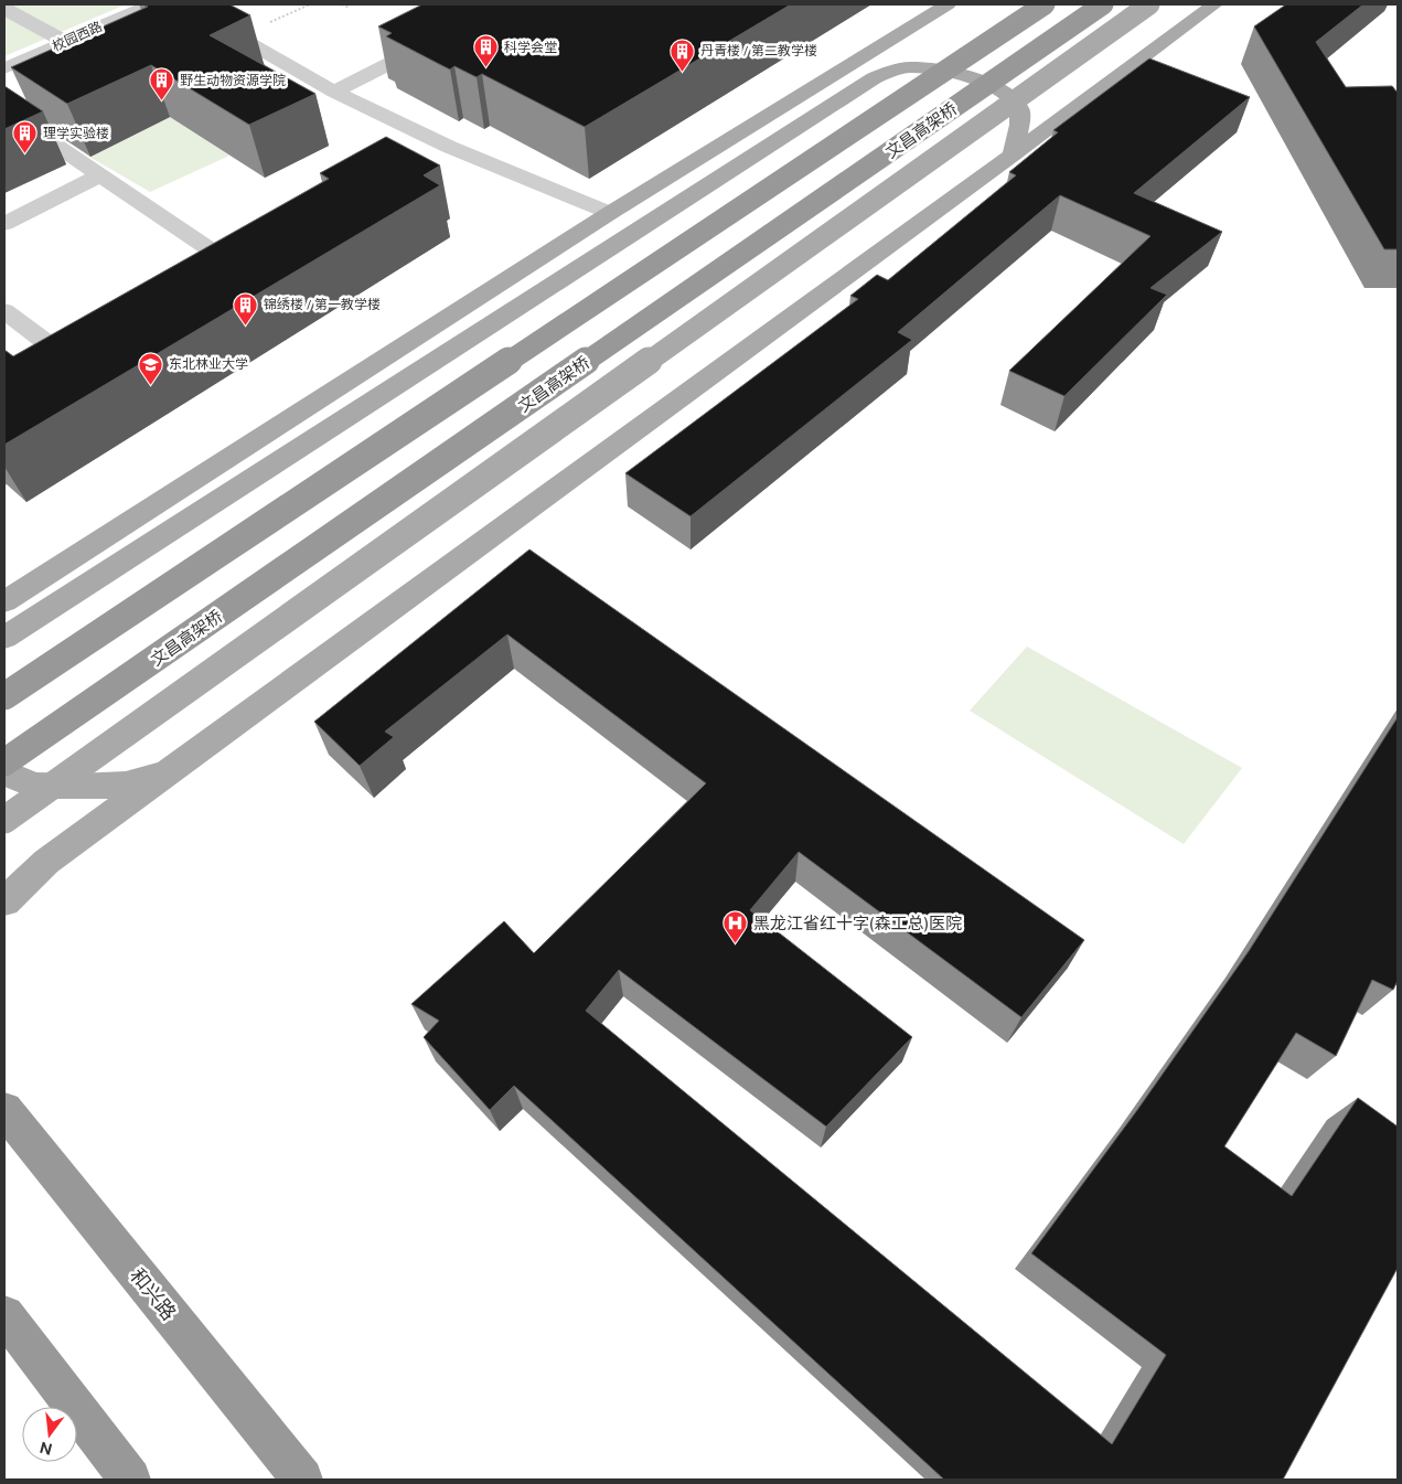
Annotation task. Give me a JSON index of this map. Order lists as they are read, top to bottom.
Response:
{
  "streets": {
    "highway": ["文昌高架桥", "和兴路"],
    "street": ["校园西路"]
  },
  "places": {
    "building": [
      "科学会堂",
      "丹青楼 / 第二教学楼",
      "野生动物资源学院",
      "理学实验楼",
      "锦绣楼 / 第一教学楼"
    ],
    "school or university": ["东北林业大学"],
    "hospital": ["黑龙江省红十字(森工总)医院"]
  },
  "north": "bottom"
}
